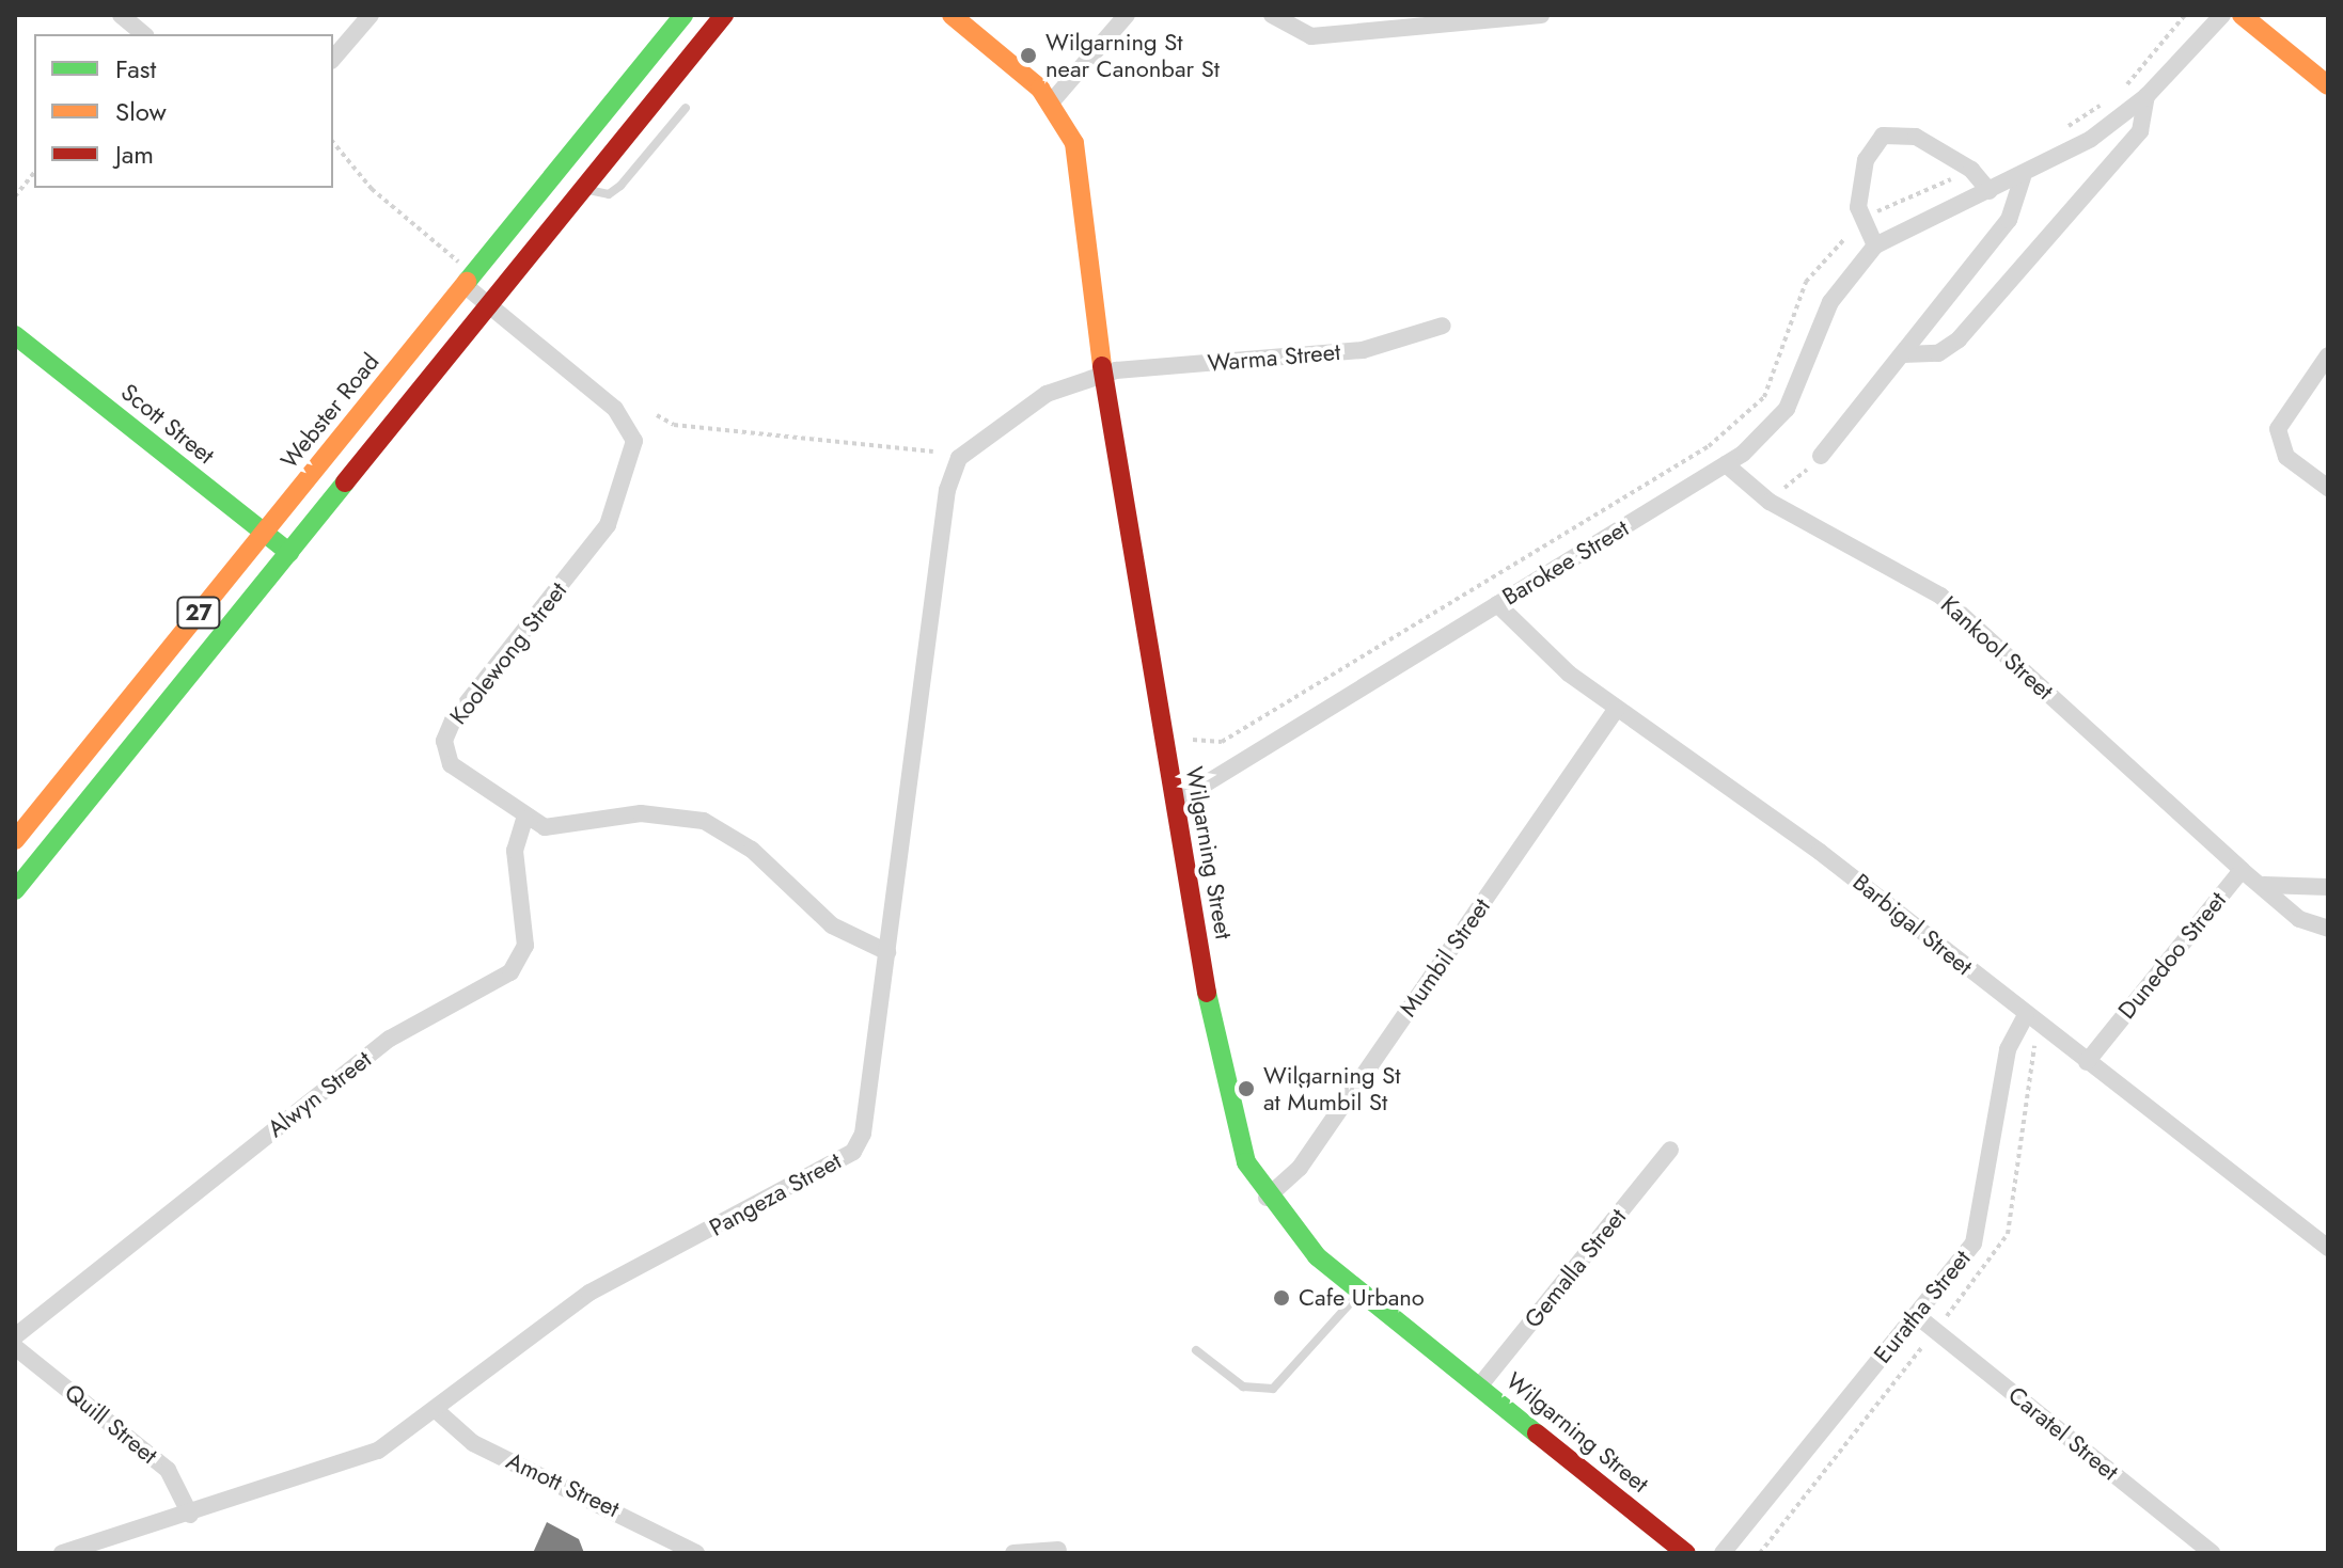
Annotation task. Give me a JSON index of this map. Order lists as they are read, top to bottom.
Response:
{
  "streets": {
    "street": [
      "Warma Street",
      "Webster Road",
      "Scott Street",
      "Barokee Street",
      "27",
      "Kankool Street",
      "Koolewong Street",
      "Wilgarning Street",
      "Barbigal Street",
      "Dunedoo Street",
      "Mumbil Street",
      "Alwyn Street",
      "Pangeza Street",
      "Gemalla Street",
      "Euratha Street",
      "Quill Street",
      "Caratel Street",
      "Amott Street"
    ]
  },
  "crossings": [
    ["Warma Street", "Wilgarning Street"],
    ["Warma Street", "Pangeza Street"],
    ["Webster Road", "Scott Street"],
    ["Webster Road", "Koolewong Street"],
    ["Scott Street", "27"],
    ["Barokee Street", "Kankool Street"],
    ["Barokee Street", "Wilgarning Street"],
    ["Barokee Street", "Barbigal Street"],
    ["27", "Koolewong Street"],
    ["Kankool Street", "Dunedoo Street"],
    ["Koolewong Street", "Alwyn Street"],
    ["Koolewong Street", "Pangeza Street"],
    ["Wilgarning Street", "Mumbil Street"],
    ["Wilgarning Street", "Pangeza Street"],
    ["Wilgarning Street", "Gemalla Street"],
    ["Barbigal Street", "Dunedoo Street"],
    ["Barbigal Street", "Mumbil Street"],
    ["Barbigal Street", "Euratha Street"],
    ["Pangeza Street", "Quill Street"],
    ["Pangeza Street", "Amott Street"],
    ["Euratha Street", "Caratel Street"]
  ],
  "places": ["Wilgarning St near Canonbar St", "Wilgarning St at Mumbil St", "Cafe Urbano"],
  "legend": ["Fast", "Slow", "Jam"]
}
